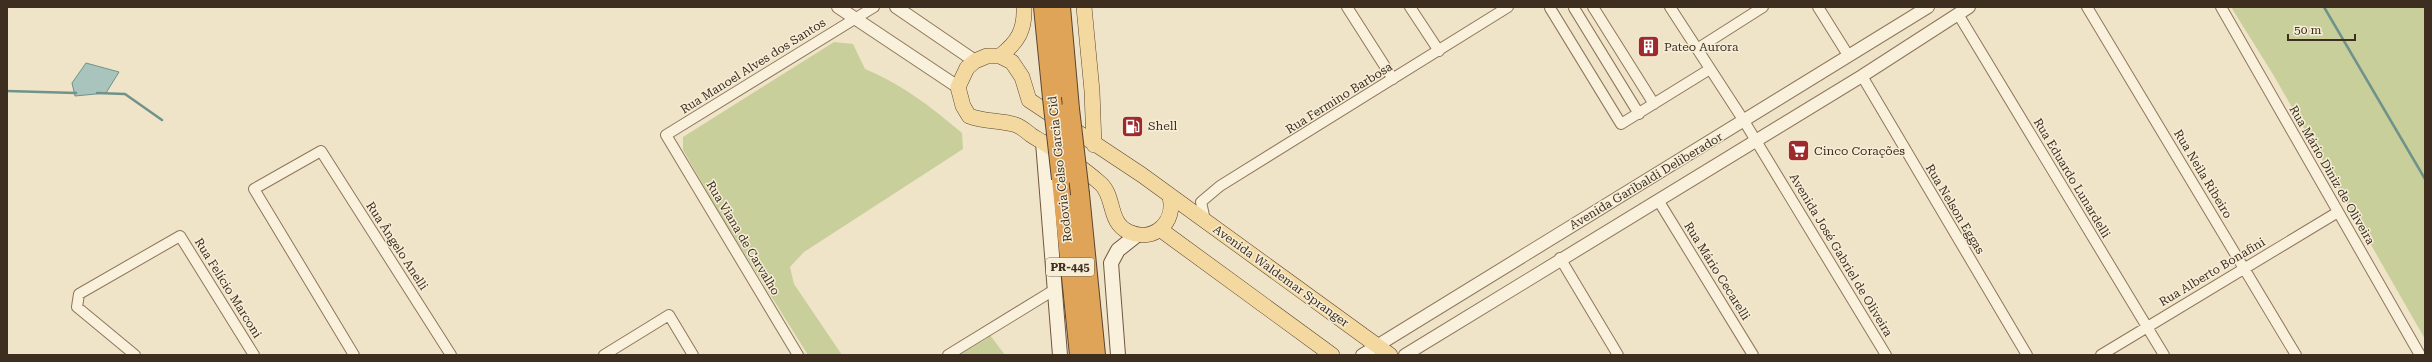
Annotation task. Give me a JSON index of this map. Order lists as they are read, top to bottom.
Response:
{
  "streets": {
    "highway": ["Rodovia Celso Garcia Cid", "PR-445"],
    "main road": ["Avenida Waldemar Spranger"],
    "street": [
      "Rua Manoel Alves dos Santos",
      "Rua Fermino Barbosa",
      "Rua Neila Ribeiro",
      "Rua Mário Diniz de Oliveira",
      "Rua Eduardo Lunardelli",
      "Avenida Garibaldi Deliberador",
      "Rua Nelson Eggas",
      "Rua Viana de Carvalho",
      "Rua Ângelo Anelli",
      "Avenida José Gabriel de Oliveira",
      "Rua Mário Cecarelli",
      "Rua Alberto Bonafini",
      "Rua Felício Marconi"
    ]
  },
  "crossings": [
    ["Rua Manoel Alves dos Santos", "Rua Viana de Carvalho"],
    ["Rua Fermino Barbosa", "Avenida Waldemar Spranger"],
    ["Rua Neila Ribeiro", "Rua Alberto Bonafini"],
    ["Rua Mário Diniz de Oliveira", "Rua Alberto Bonafini"],
    ["Rua Eduardo Lunardelli", "Avenida Garibaldi Deliberador"],
    ["Rua Eduardo Lunardelli", "Rua Alberto Bonafini"],
    ["Avenida Garibaldi Deliberador", "Rua Nelson Eggas"],
    ["Avenida Garibaldi Deliberador", "Avenida José Gabriel de Oliveira"],
    ["Avenida Garibaldi Deliberador", "Rua Mário Cecarelli"],
    ["Avenida Garibaldi Deliberador", "Avenida Waldemar Spranger"]
  ],
  "places": {
    "building": ["Pateo Aurora"],
    "fuel station": ["Shell"],
    "supermarket": ["Cinco Corações"]
  },
  "scale_bar": "50 m"
}
